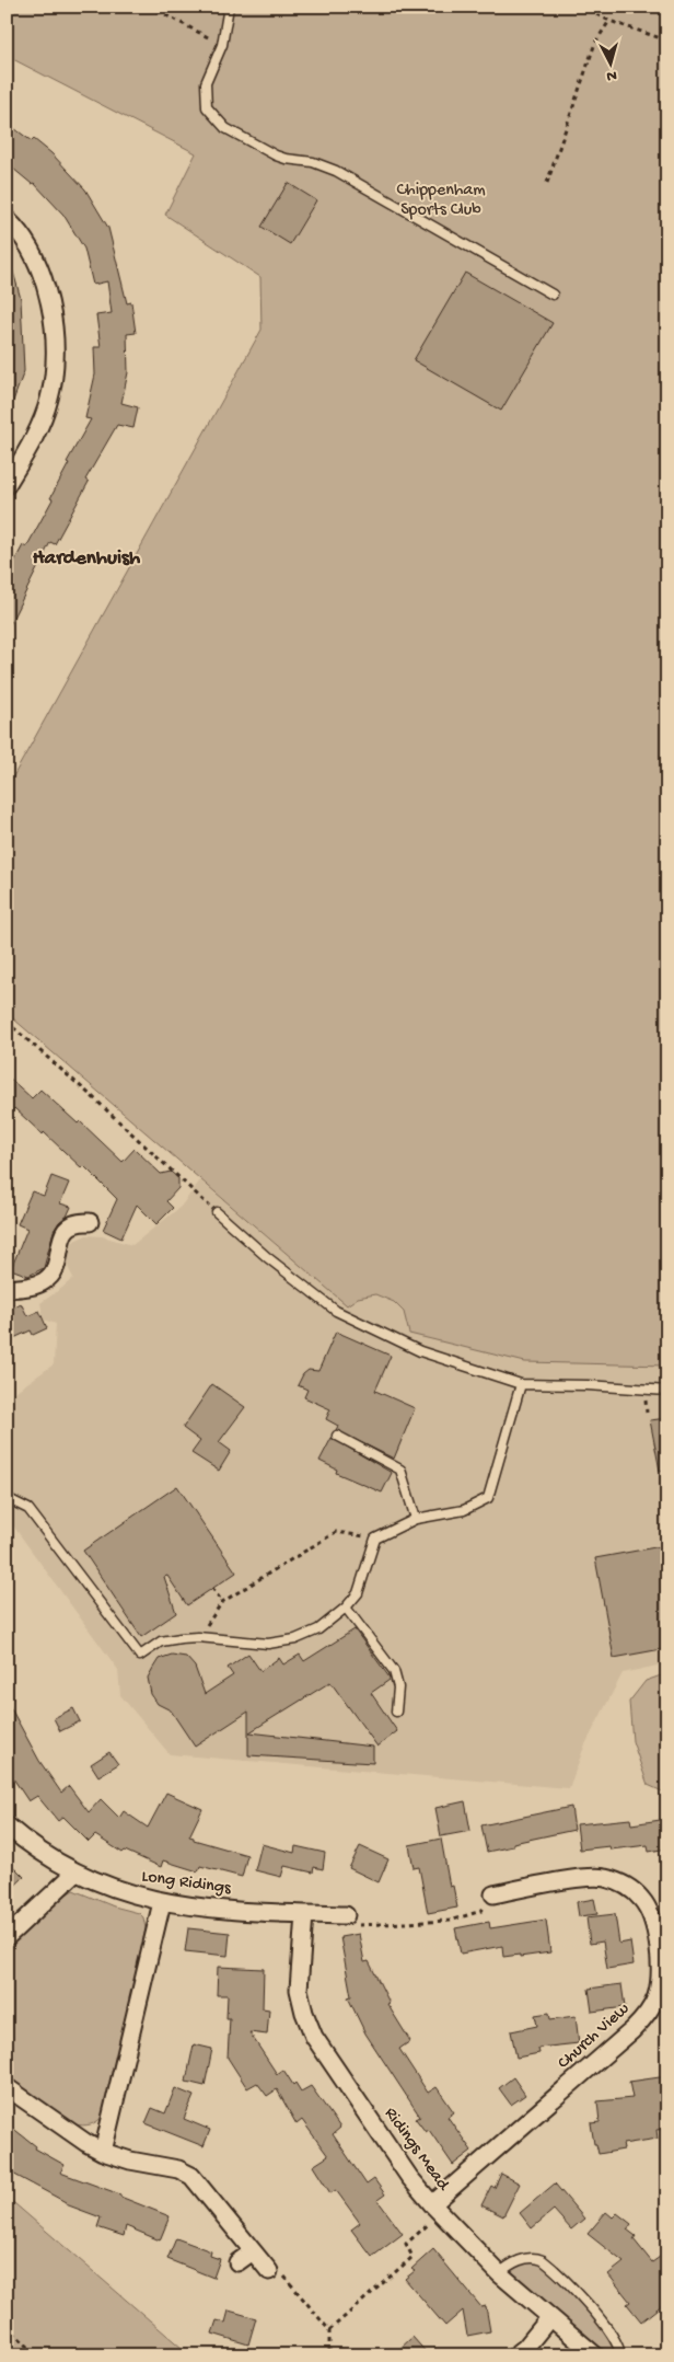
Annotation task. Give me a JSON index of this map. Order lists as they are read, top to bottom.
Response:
{
  "streets": {
    "street": ["Long Ridings", "Church View", "Ridings Mead"]
  },
  "crossings": [
    ["Long Ridings", "Ridings Mead"],
    ["Church View", "Ridings Mead"]
  ],
  "districts": ["Hardenhuish"],
  "parks": ["Chippenham Sports Club"],
  "north": "bottom"
}
